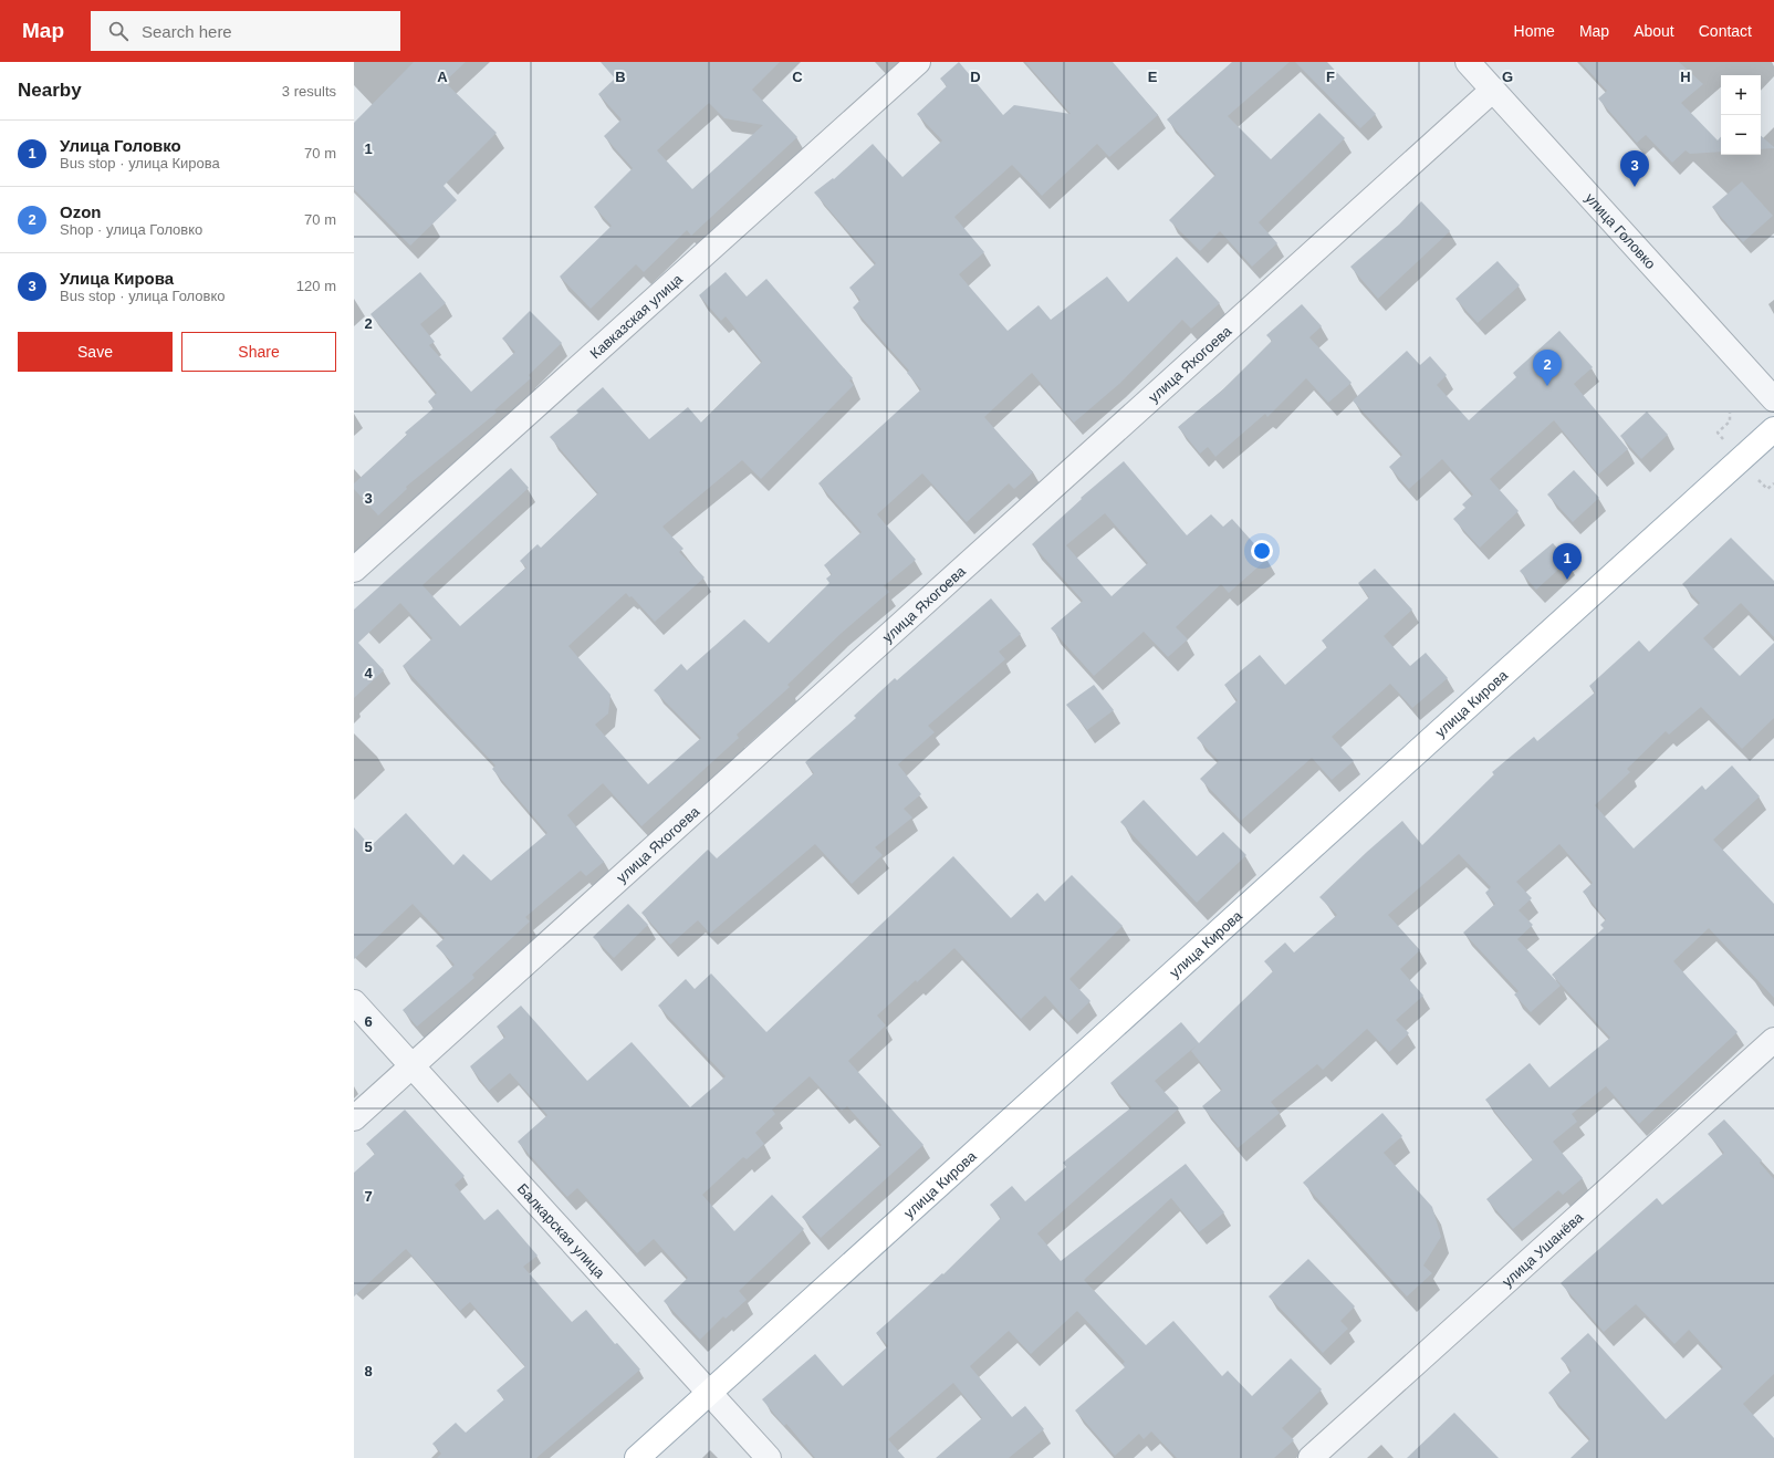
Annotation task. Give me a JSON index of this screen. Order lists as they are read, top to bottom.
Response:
{
  "streets": {
    "main road": ["улица Кирова"],
    "street": [
      "улица Головко",
      "Кавказская улица",
      "улица Яхогоева",
      "Балкарская улица",
      "улица Ушанёва"
    ]
  },
  "crossings": [
    ["улица Головко", "улица Яхогоева"],
    ["улица Яхогоева", "Балкарская улица"],
    ["улица Кирова", "Балкарская улица"]
  ],
  "page": {
    "header": "Map",
    "search": "Search here",
    "nav": [
      "Home",
      "Map",
      "About",
      "Contact"
    ],
    "heading": ["Nearby", "3 results"],
    "map_buttons": ["+", "−"],
    "list": [
      {
        "mark": "1",
        "name": "Улица Головко",
        "note": "Bus stop · улица Кирова",
        "value": "70 m"
      },
      {
        "mark": "2",
        "name": "Ozon",
        "note": "Shop · улица Головко",
        "value": "70 m"
      },
      {
        "mark": "3",
        "name": "Улица Кирова",
        "note": "Bus stop · улица Головко",
        "value": "120 m"
      }
    ],
    "pins": ["3", "2", "1"],
    "buttons": ["Save", "Share"]
  },
  "grid": {
    "columns": [
      "A",
      "B",
      "C",
      "D",
      "E",
      "F",
      "G",
      "H"
    ],
    "rows": [
      "1",
      "2",
      "3",
      "4",
      "5",
      "6",
      "7",
      "8"
    ]
  }
}
